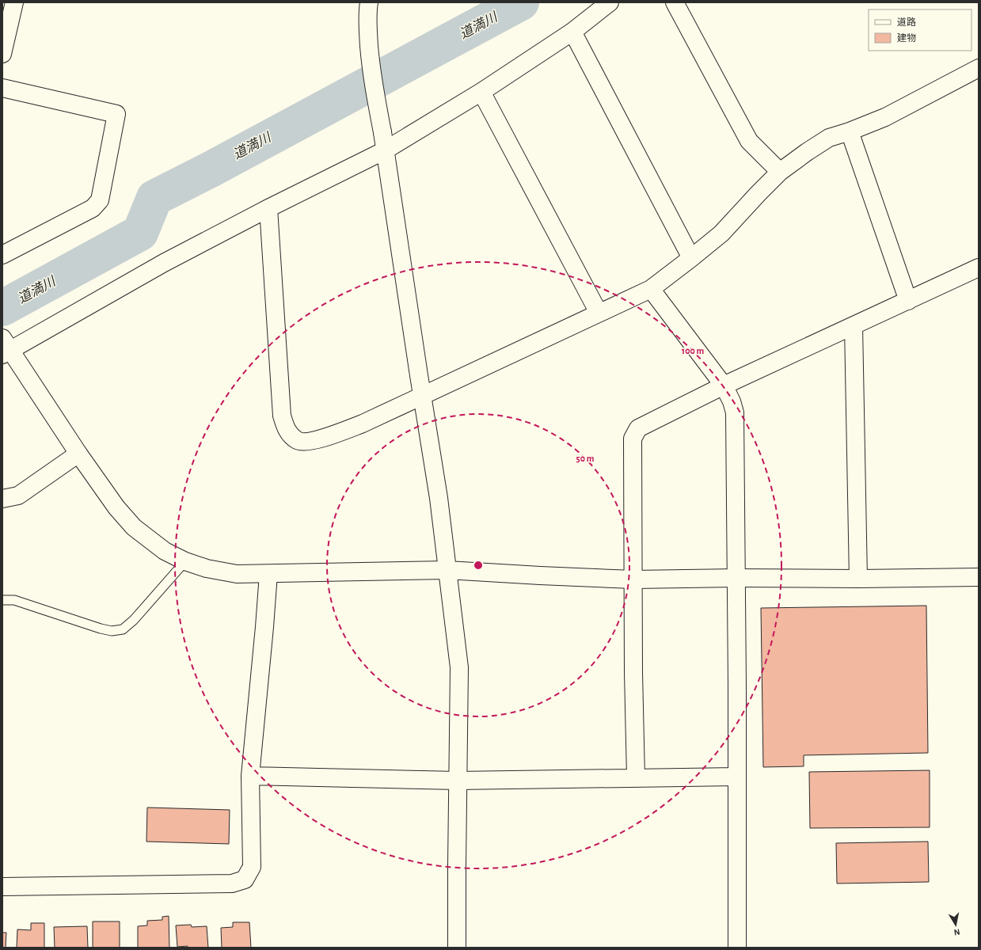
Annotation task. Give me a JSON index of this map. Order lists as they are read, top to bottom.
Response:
{
  "water": ["道満川"],
  "legend": ["道路", "建物"],
  "north": "bottom",
  "rings": ["100 m", "50 m"]
}
